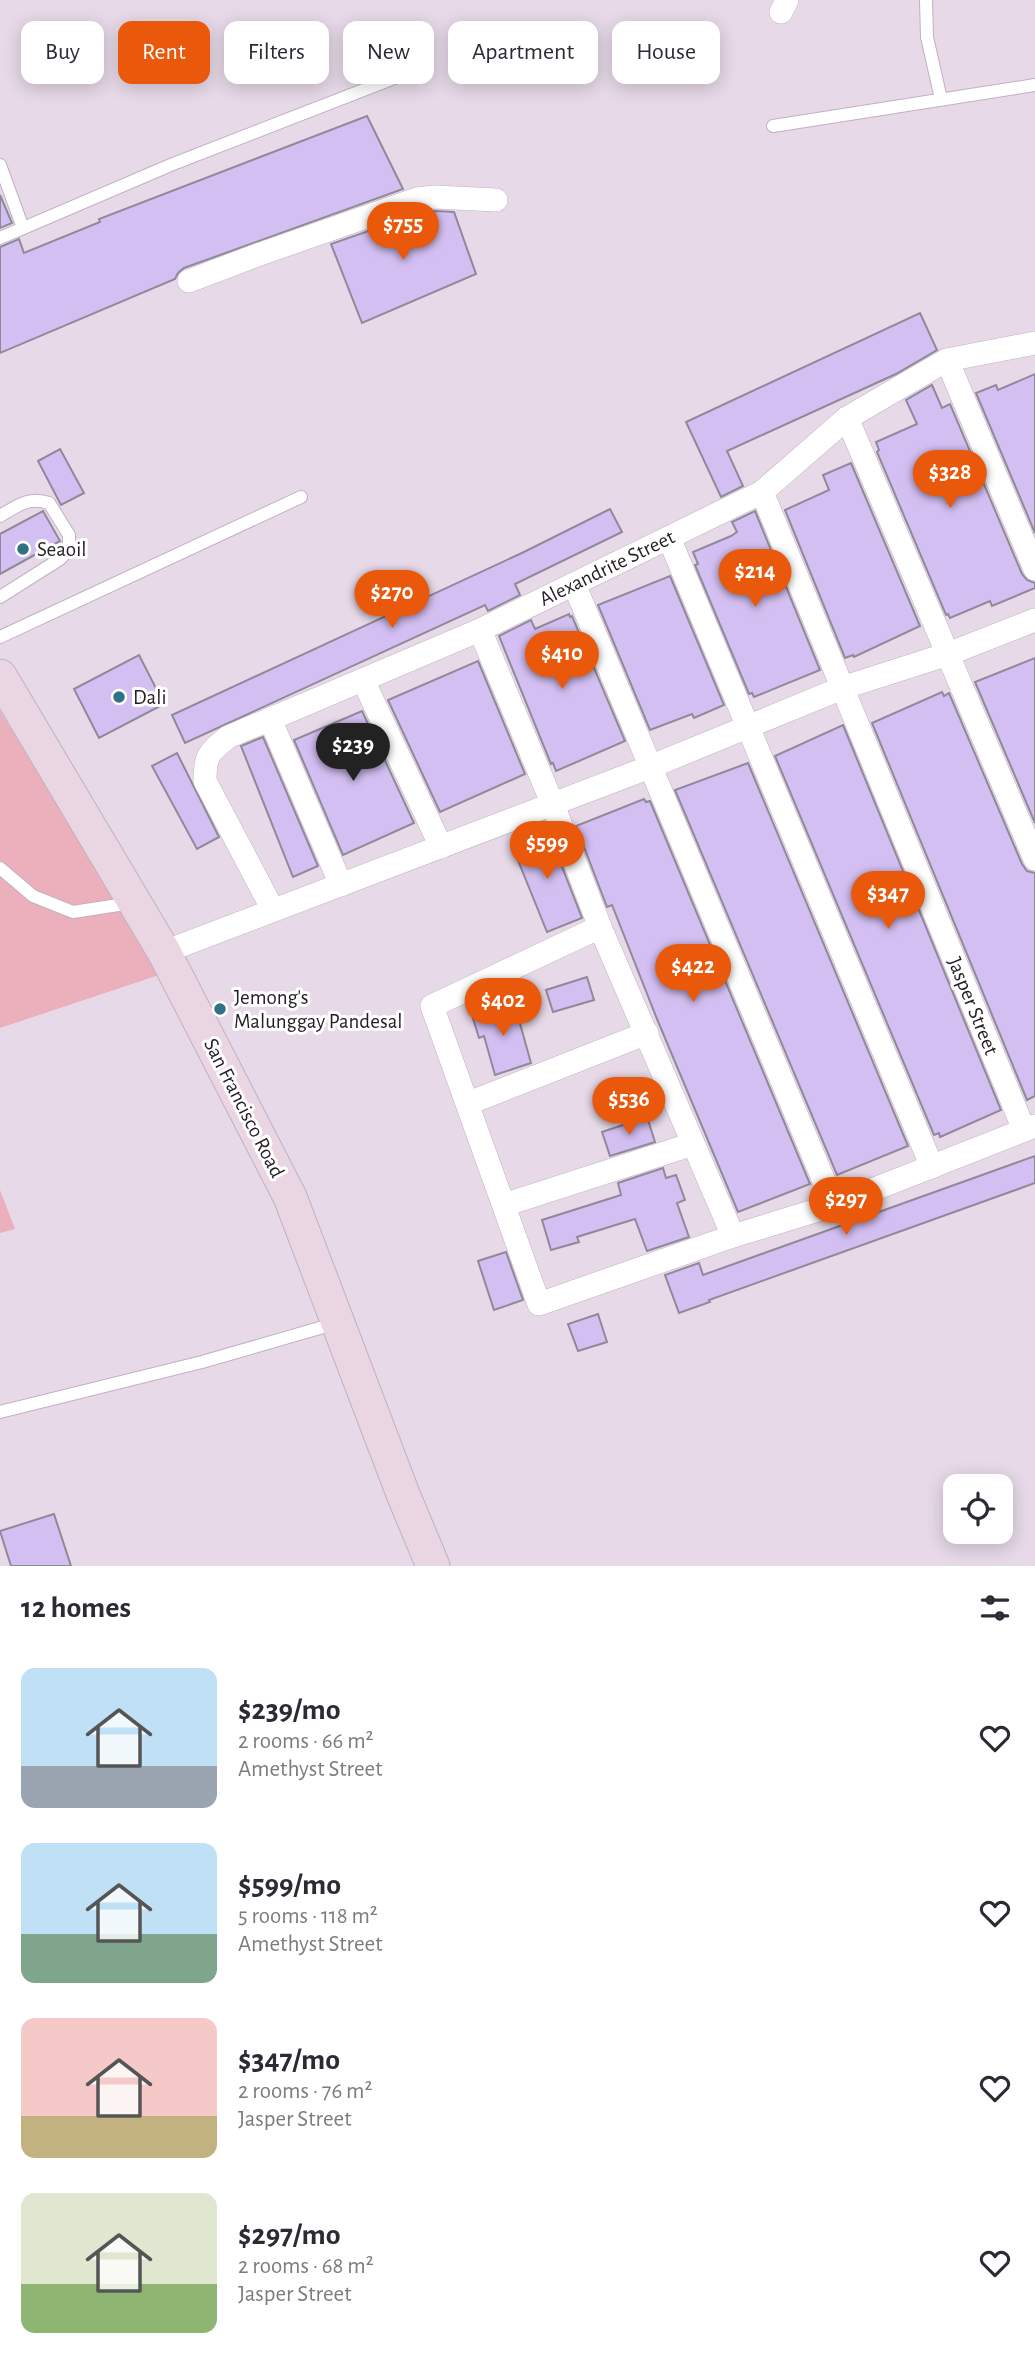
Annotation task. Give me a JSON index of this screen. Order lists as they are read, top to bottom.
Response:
{
  "streets": {
    "main road": ["San Francisco Road"],
    "street": ["Alexandrite Street", "Jasper Street"]
  },
  "crossings": [
    ["Alexandrite Street", "Jasper Street"]
  ],
  "places": ["Seaoil", "Dali", "Jemong's Malunggay Pandesal"],
  "page": {
    "chip": [
      "Buy",
      "Rent",
      "Filters",
      "New",
      "Apartment",
      "House"
    ],
    "price": [
      "$755",
      "$328",
      "$214",
      "$270",
      "$410",
      "$239",
      "$599",
      "$347",
      "$422",
      "$402",
      "$536",
      "$297"
    ],
    "heading": "12 homes",
    "list": [
      {
        "name": "$239/mo",
        "note": "2 rooms · 66 m² · Amethyst Street"
      },
      {
        "name": "$599/mo",
        "note": "5 rooms · 118 m² · Amethyst Street"
      },
      {
        "name": "$347/mo",
        "note": "2 rooms · 76 m² · Jasper Street"
      },
      {
        "name": "$297/mo",
        "note": "2 rooms · 68 m² · Jasper Street"
      }
    ]
  }
}
